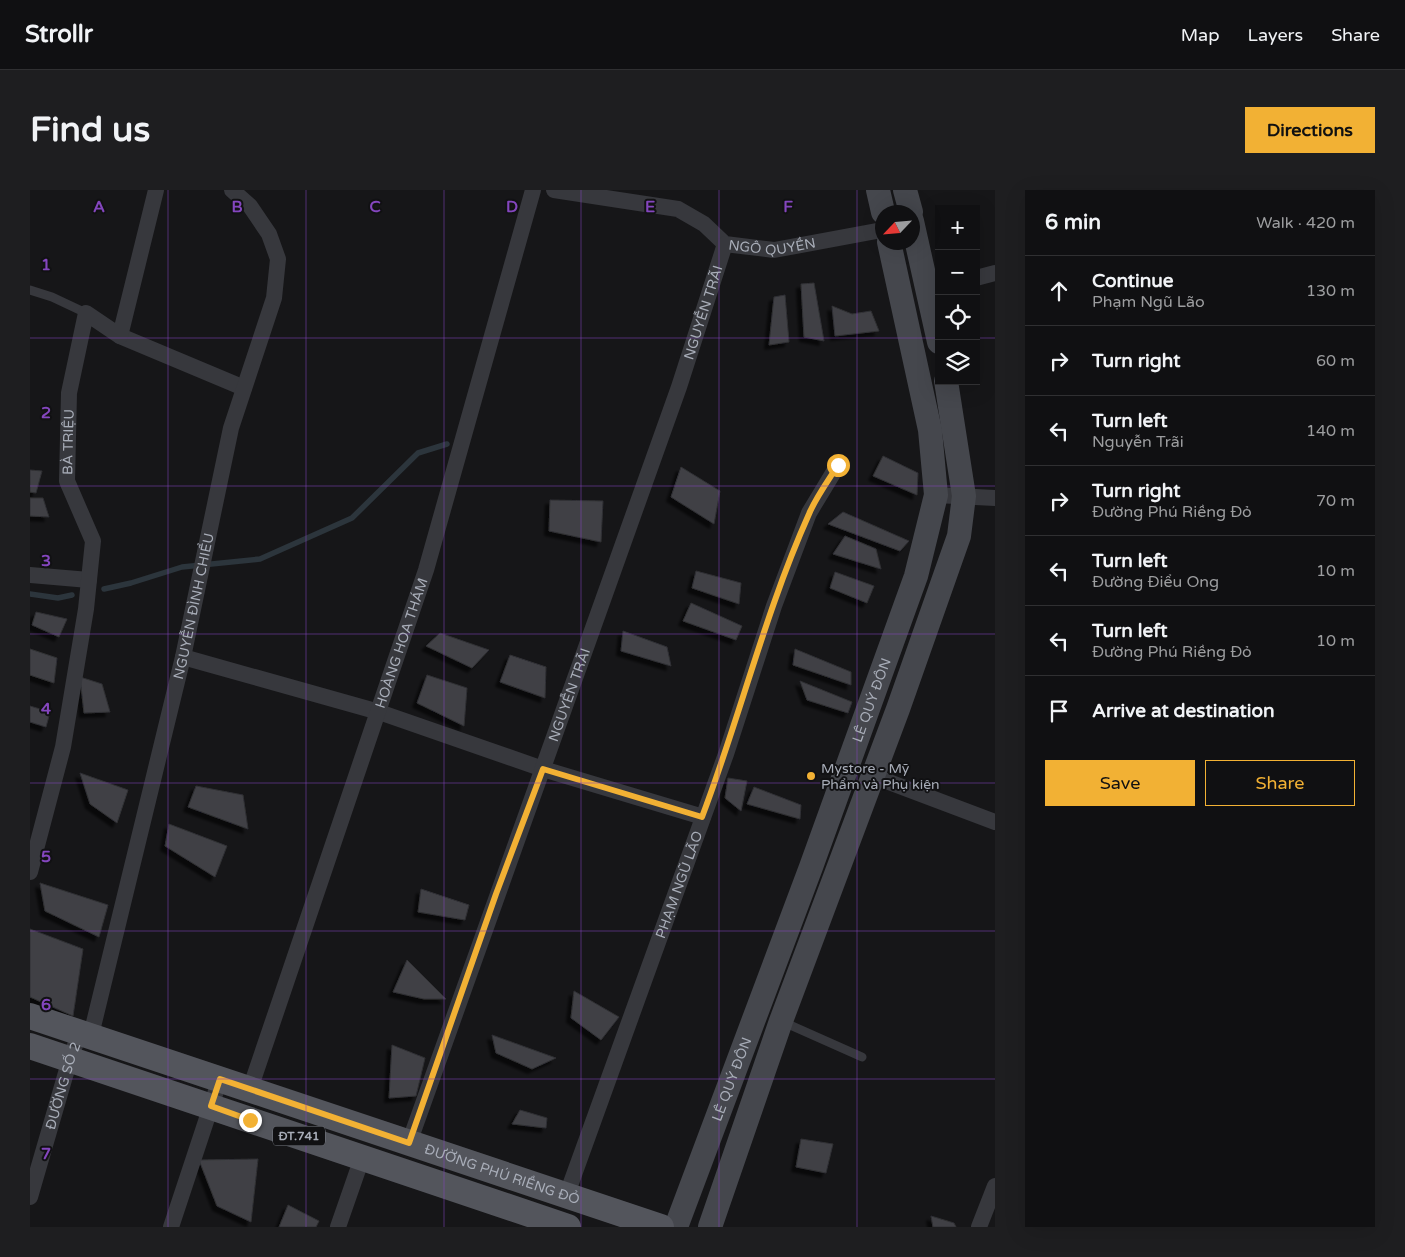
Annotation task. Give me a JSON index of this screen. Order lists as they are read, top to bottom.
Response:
{
  "streets": {
    "main road": ["LÊ QUÝ ĐÔN", "ĐT.741", "ĐƯỜNG PHÚ RIỀNG ĐỎ"],
    "street": [
      "NGÔ QUYỀN",
      "NGUYỄN TRÃI",
      "BÀ TRIỆU",
      "NGUYỄN ĐÌNH CHIỂU",
      "HOÀNG HOA THÁM",
      "PHẠM NGŨ LÃO",
      "ĐƯỜNG SỐ 2"
    ]
  },
  "crossings": [
    ["NGÔ QUYỀN", "NGUYỄN TRÃI"],
    ["NGUYỄN TRÃI", "ĐƯỜNG PHÚ RIỀNG ĐỎ"],
    ["NGUYỄN ĐÌNH CHIỂU", "ĐƯỜNG SỐ 2"],
    ["NGUYỄN ĐÌNH CHIỂU", "ĐƯỜNG PHÚ RIỀNG ĐỎ"],
    ["HOÀNG HOA THÁM", "ĐƯỜNG PHÚ RIỀNG ĐỎ"],
    ["PHẠM NGŨ LÃO", "ĐƯỜNG PHÚ RIỀNG ĐỎ"],
    ["ĐƯỜNG SỐ 2", "ĐT.741"],
    ["ĐƯỜNG SỐ 2", "ĐƯỜNG PHÚ RIỀNG ĐỎ"]
  ],
  "places": ["Mystore - Mỹ Phẩm và Phụ kiện"],
  "north": "bottom left",
  "page": {
    "header": "Strollr",
    "nav": ["Map", "Layers", "Share"],
    "buttons": [
      "Directions",
      ["Save", "Share"]
    ],
    "title": "Find us",
    "heading": ["6 min", "Walk · 420 m"],
    "map_buttons": ["+", "−"],
    "list": [
      ["Continue", "Phạm Ngũ Lão", "130 m"],
      ["Turn right", "60 m"],
      ["Turn left", "Nguyễn Trãi", "140 m"],
      ["Turn right", "Đường Phú Riềng Đỏ", "70 m"],
      ["Turn left", "Đường Điểu Ong", "10 m"],
      ["Turn left", "Đường Phú Riềng Đỏ", "10 m"],
      "Arrive at destination"
    ]
  },
  "grid": {
    "columns": [
      "A",
      "B",
      "C",
      "D",
      "E",
      "F"
    ],
    "rows": [
      "1",
      "2",
      "3",
      "4",
      "5",
      "6",
      "7"
    ]
  }
}
